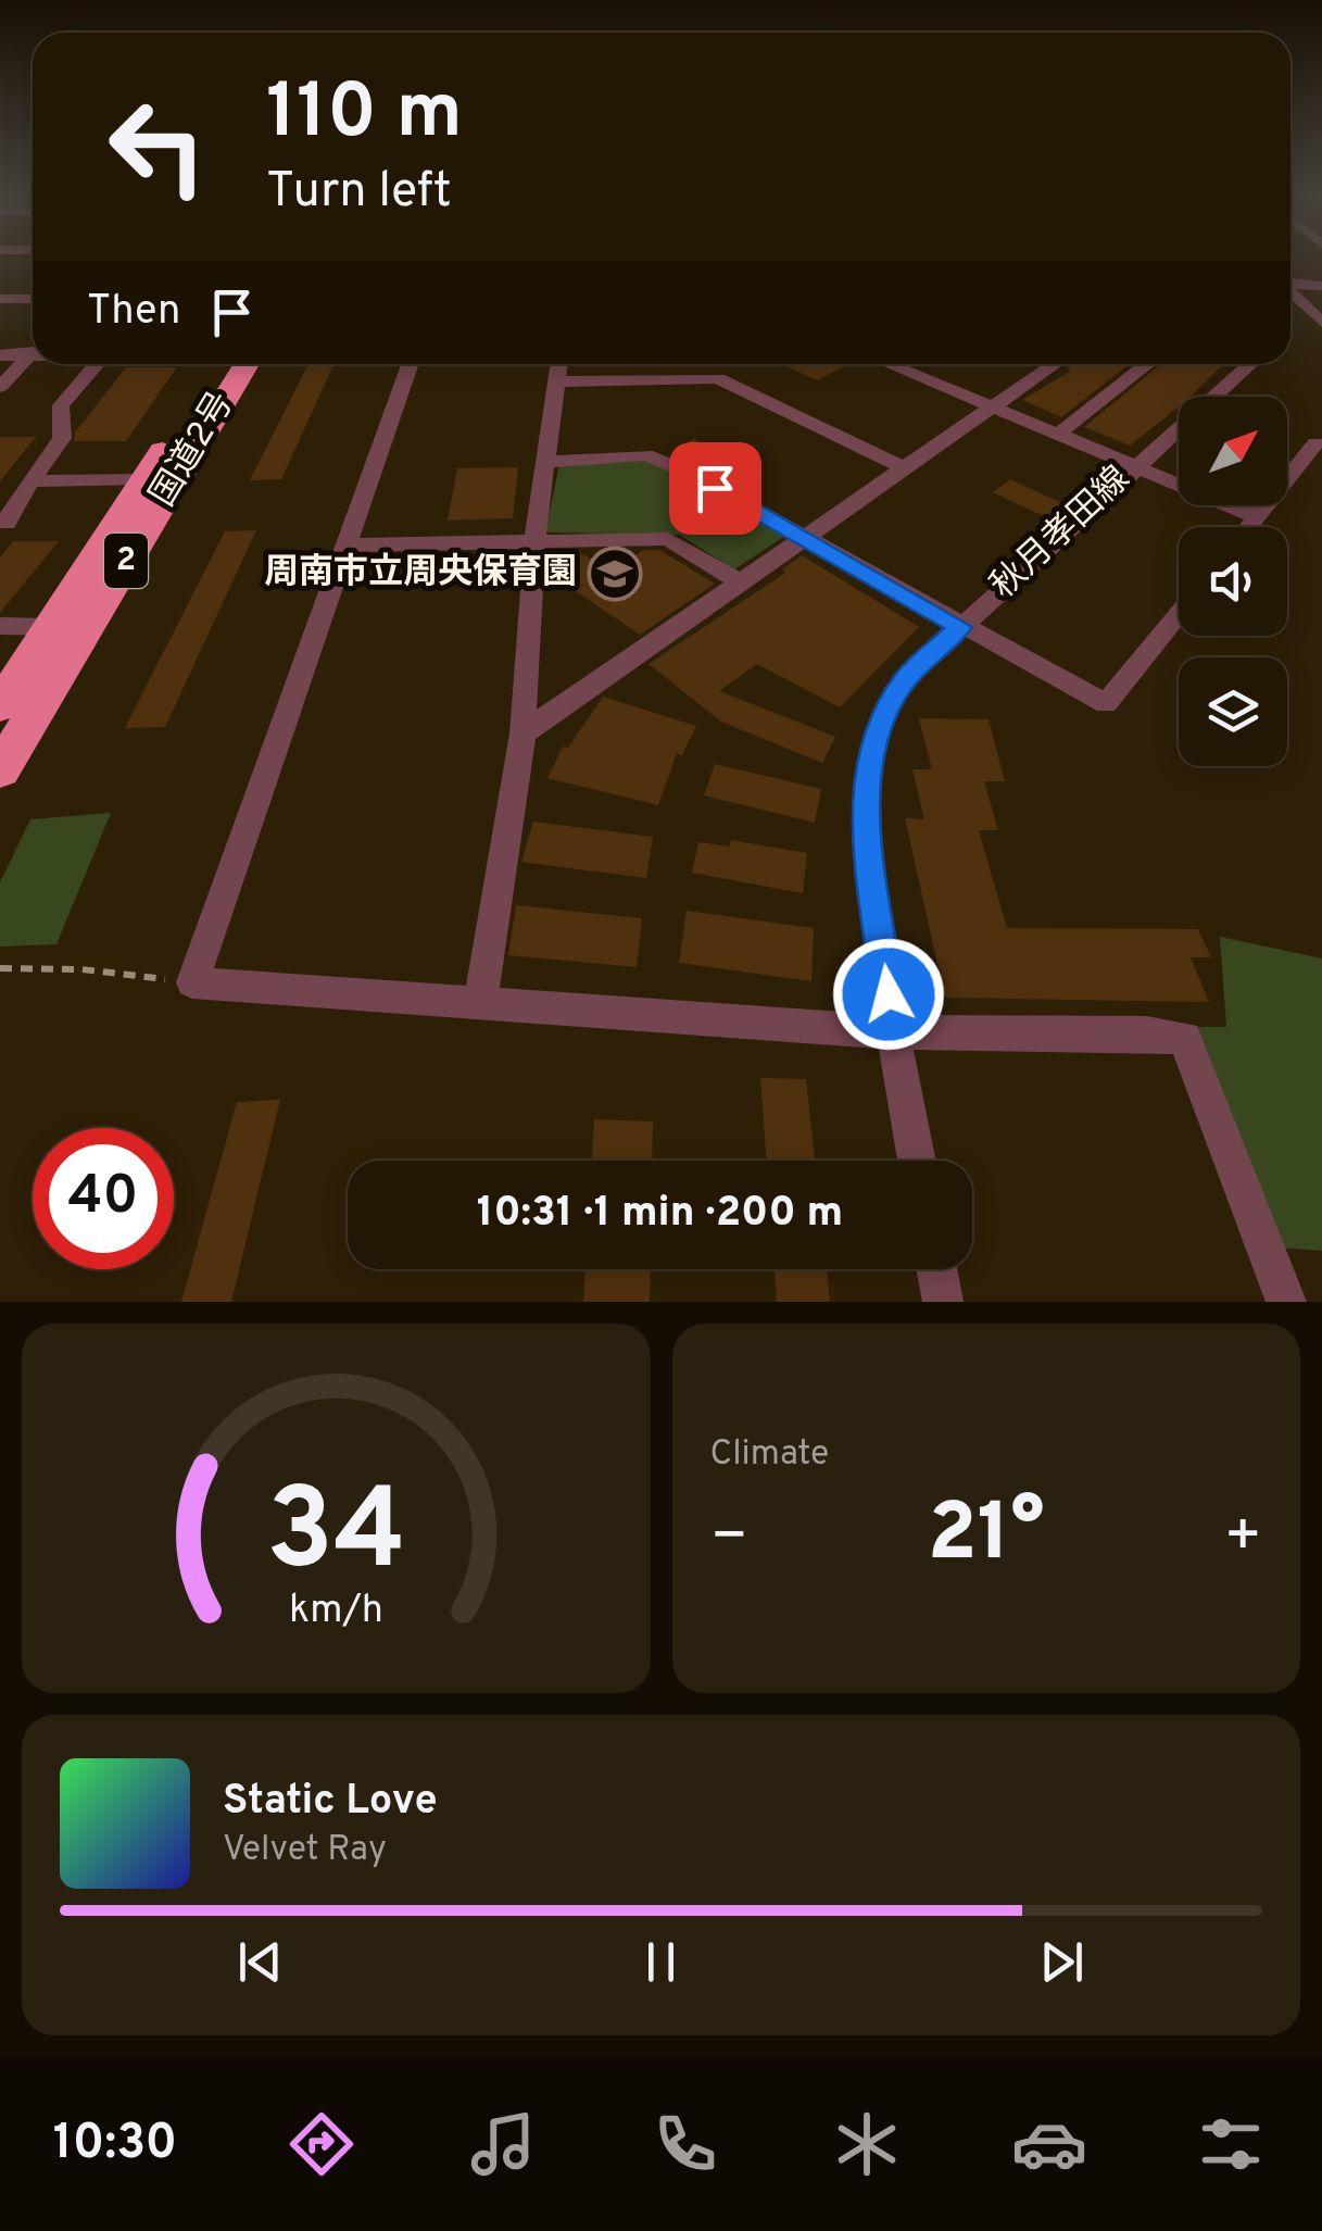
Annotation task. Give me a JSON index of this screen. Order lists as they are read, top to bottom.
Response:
{
  "streets": {
    "highway": ["国道2号", "2"],
    "street": ["秋月孝田線"]
  },
  "places": {
    "school or university": ["周南市立周央保育園"]
  },
  "north": "top right",
  "page": {
    "turn": ["110 m", "Turn left"],
    "then": "Then",
    "limit": "40",
    "trip": "10:31 · 1 min · 200 m",
    "tile": "Climate",
    "heat": ["−", "21°", "+"],
    "song": ["Static Love", "Velvet Ray"],
    "tabs": "10:30",
    "gauge": ["34", "km/h"]
  }
}
